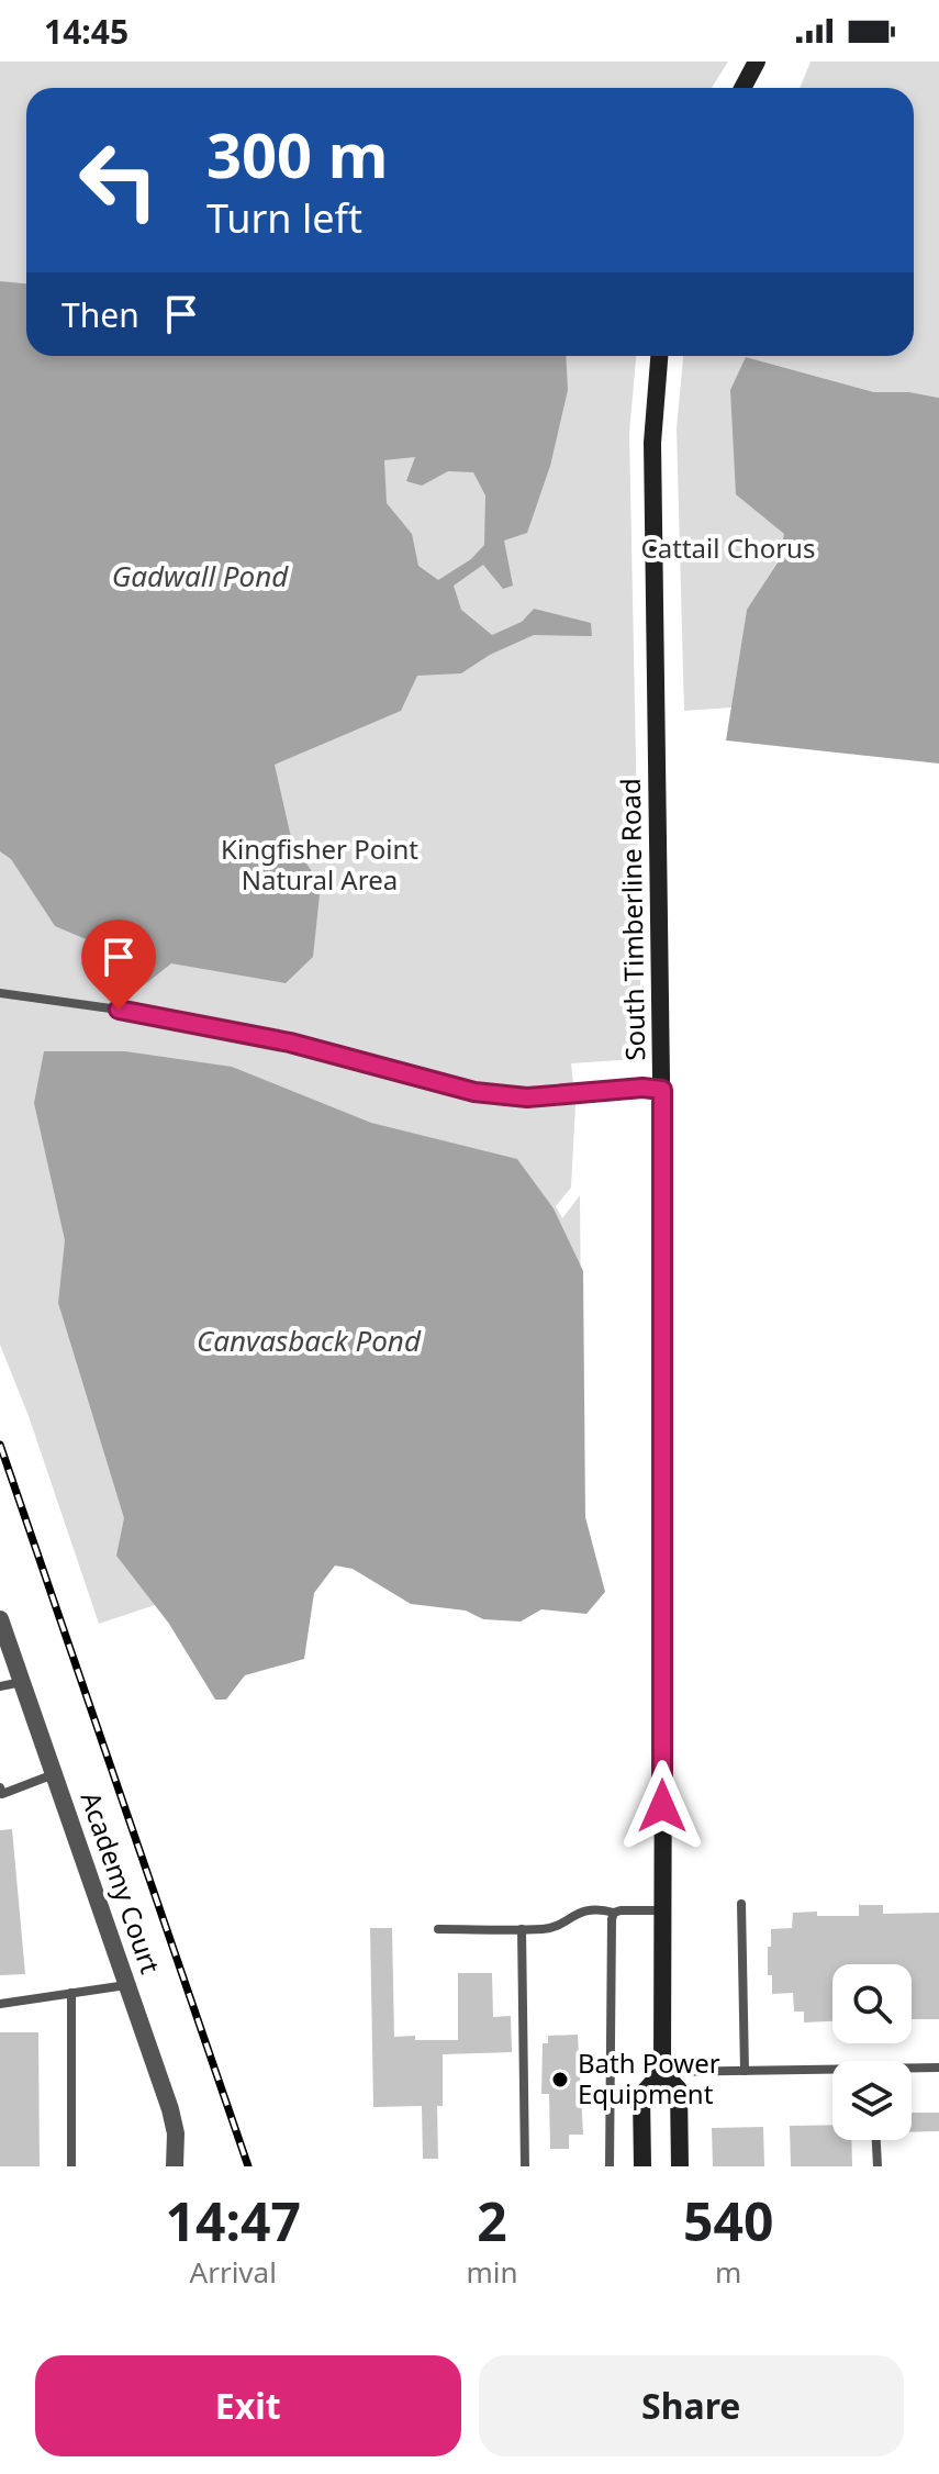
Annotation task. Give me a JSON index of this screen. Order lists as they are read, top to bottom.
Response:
{
  "streets": {
    "main road": ["South Timberline Road"],
    "street": ["Academy Court"]
  },
  "water": ["Gadwall Pond", "Canvasback Pond"],
  "parks": ["Cattail Chorus", "Kingfisher Point Natural Area"],
  "places": ["Bath Power Equipment"],
  "page": {
    "status": "14:45",
    "turn": ["300 m", "Turn left"],
    "then": "Then",
    "eta": [
      "14:47",
      "Arrival",
      "2",
      "min",
      "540",
      "m"
    ],
    "buttons": ["Exit", "Share"]
  }
}
